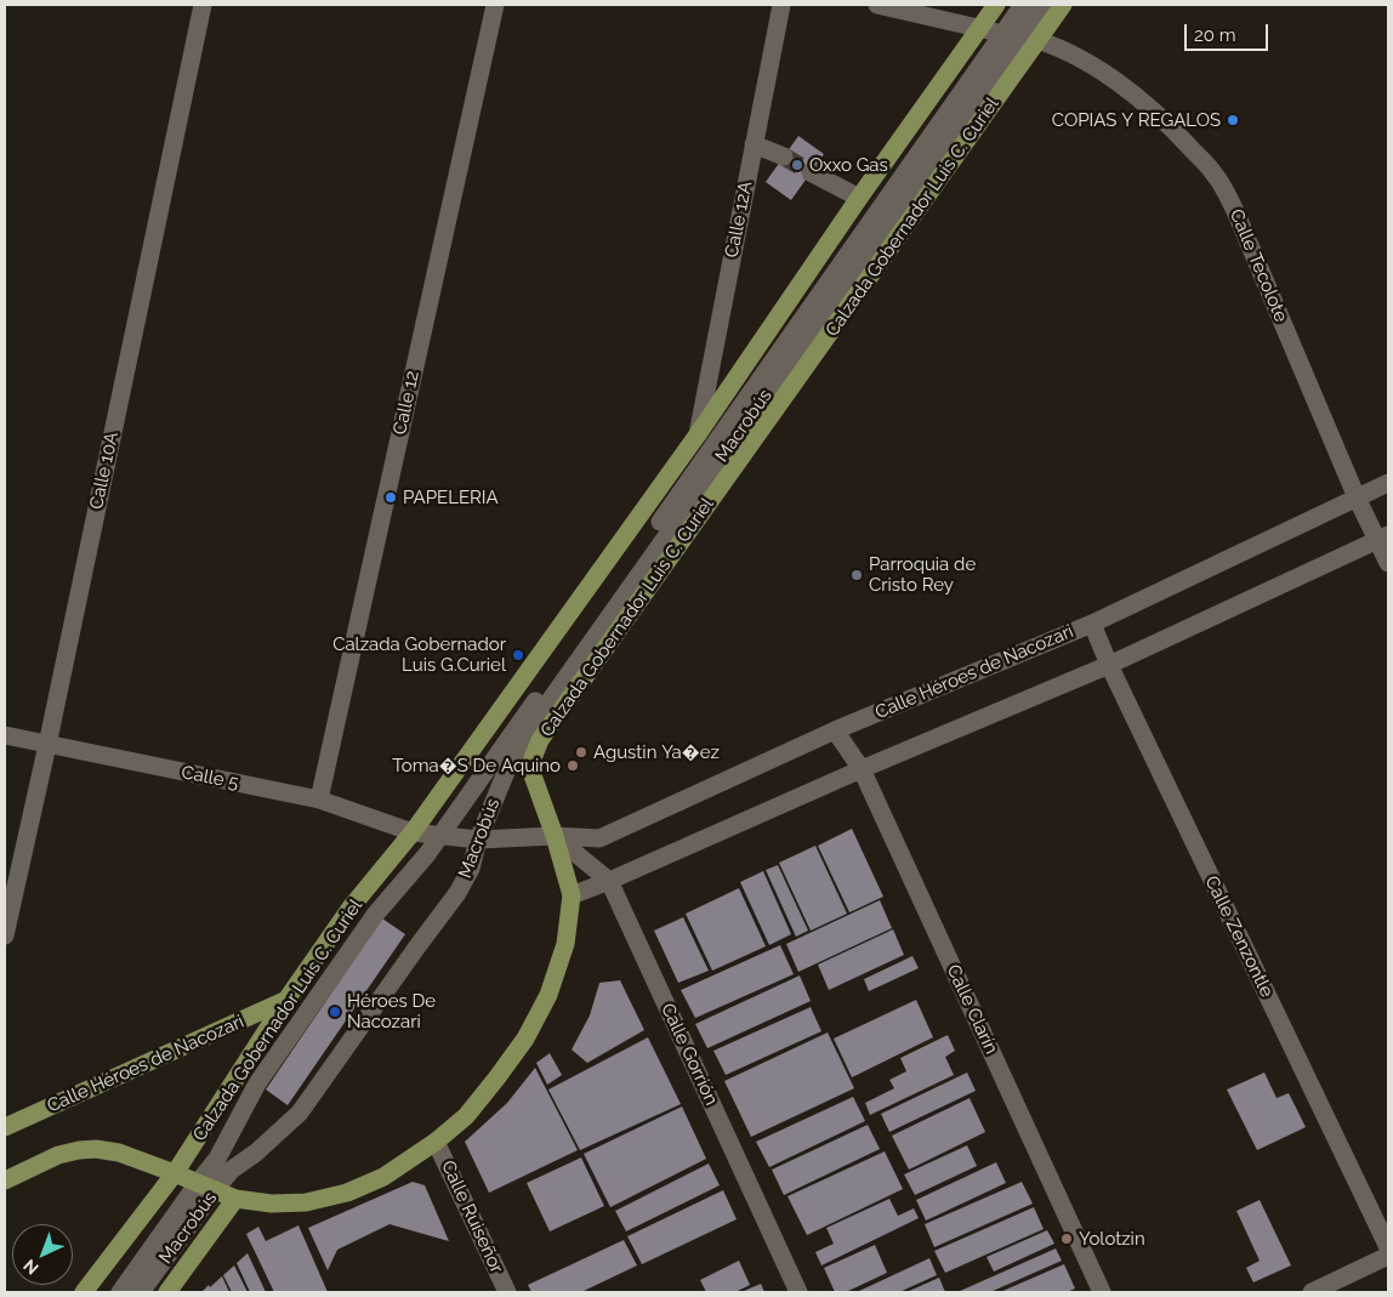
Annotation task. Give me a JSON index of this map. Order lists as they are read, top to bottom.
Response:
{
  "streets": {
    "main road": ["Calzada Gobernador Luis C. Curiel", "Calle Héroes de Nacozari"],
    "street": [
      "Calle 12A",
      "Calle Tecolote",
      "Calle 12",
      "Macrobús",
      "Calle 10A",
      "Calle 5",
      "Calle Zenzontle",
      "Calle Clarín",
      "Calle Gorrión",
      "Calle Ruiseñor"
    ]
  },
  "crossings": [
    ["Calzada Gobernador Luis C. Curiel", "Calle 12A"],
    ["Calzada Gobernador Luis C. Curiel", "Calle Tecolote"],
    ["Calzada Gobernador Luis C. Curiel", "Macrobús"],
    ["Calzada Gobernador Luis C. Curiel", "Calle Héroes de Nacozari"],
    ["Calzada Gobernador Luis C. Curiel", "Calle 5"],
    ["Calzada Gobernador Luis C. Curiel", "Calle Gorrión"],
    ["Calzada Gobernador Luis C. Curiel", "Calle Ruiseñor"],
    ["Calle Tecolote", "Macrobús"],
    ["Calle Tecolote", "Calle Héroes de Nacozari"],
    ["Calle 12", "Calle 5"],
    ["Macrobús", "Calle Héroes de Nacozari"],
    ["Macrobús", "Calle 5"],
    ["Calle 10A", "Calle 5"],
    ["Calle Héroes de Nacozari", "Calle 5"],
    ["Calle Héroes de Nacozari", "Calle Zenzontle"],
    ["Calle Héroes de Nacozari", "Calle Clarín"],
    ["Calle Héroes de Nacozari", "Calle Gorrión"]
  ],
  "places": [
    "COPIAS Y REGALOS",
    "Oxxo Gas",
    "PAPELERIA",
    "Parroquia de Cristo Rey",
    "Calzada Gobernador Luis G.Curiel",
    "Agustin Ya�ez",
    "Toma�S De Aquino",
    "Héroes De Nacozari",
    "Yolotzin"
  ],
  "scale_bar": "20 m",
  "north": "bottom left"
}
